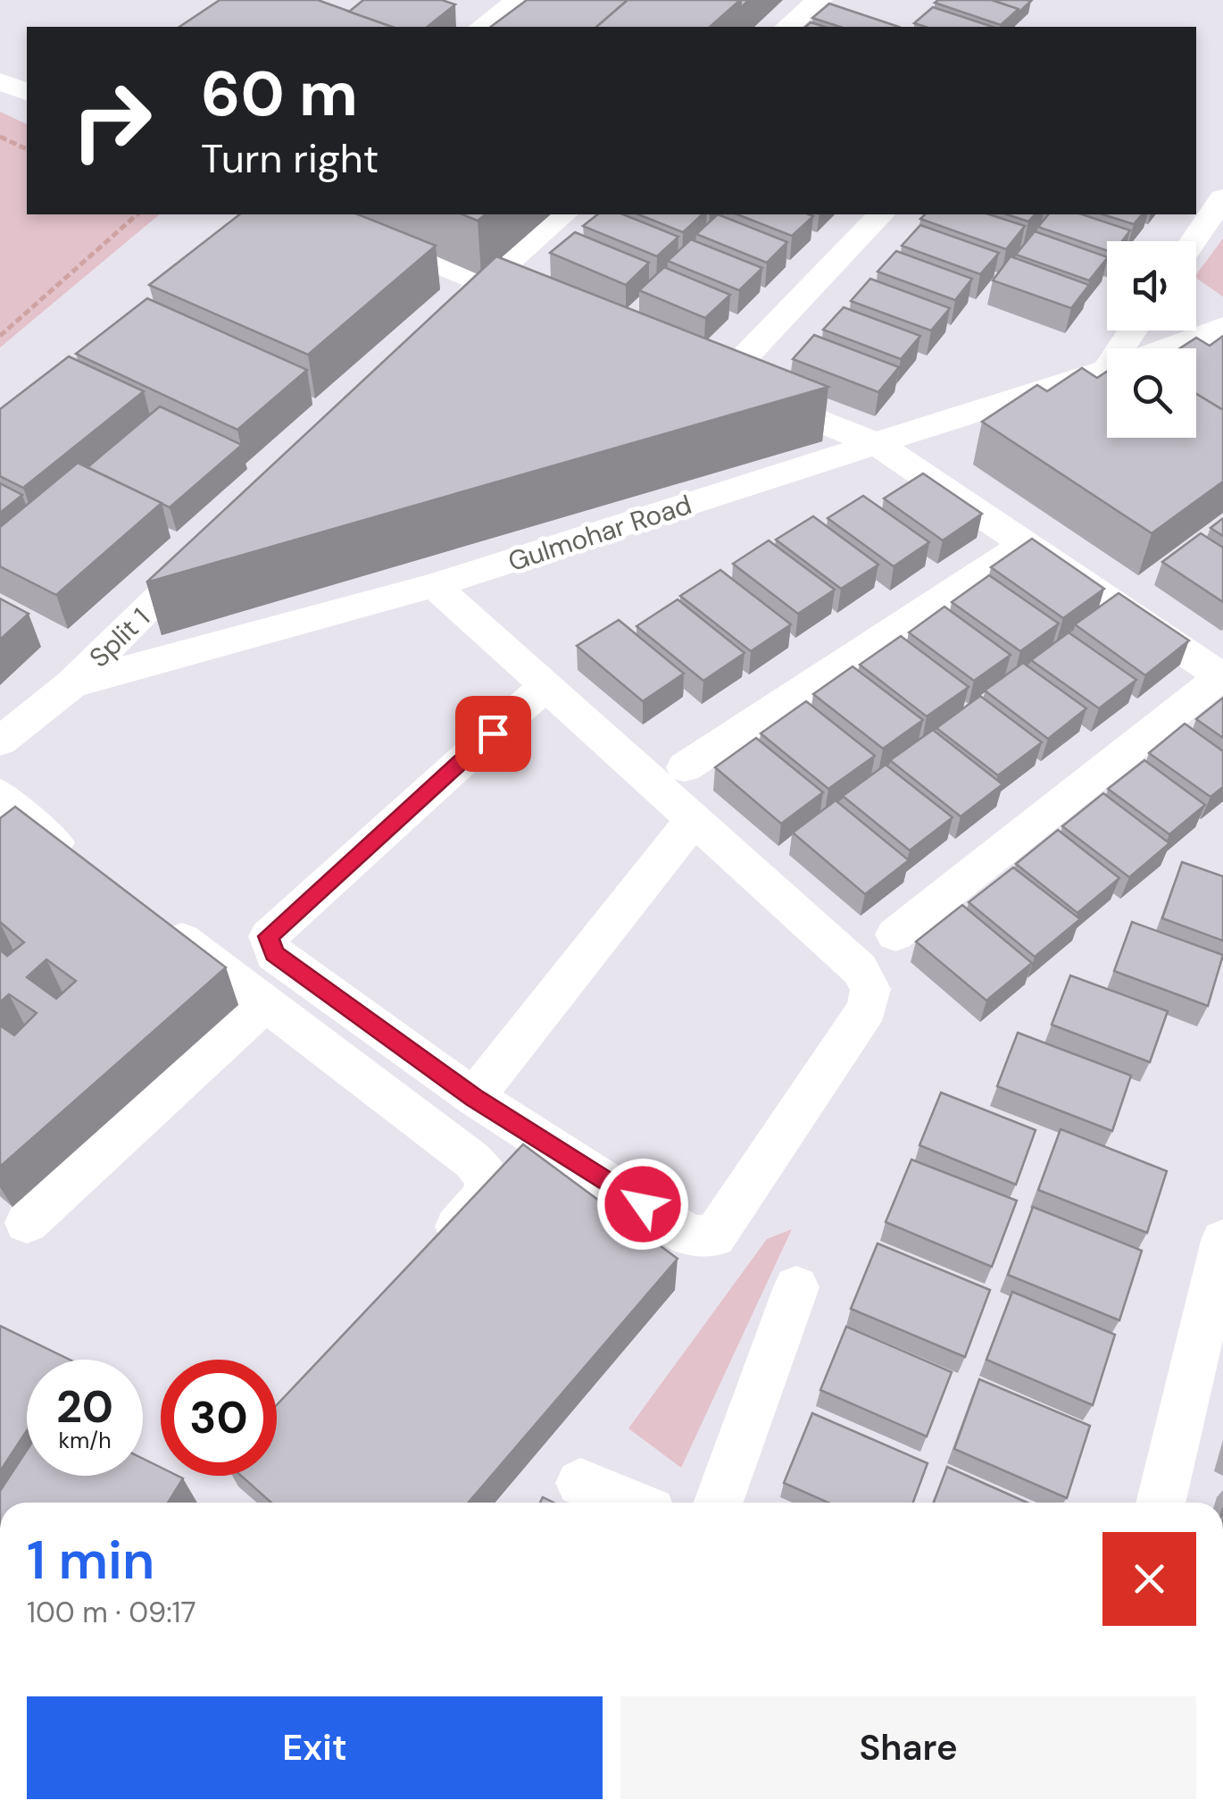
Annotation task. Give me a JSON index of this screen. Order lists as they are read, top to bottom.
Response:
{
  "streets": {
    "street": ["Gulmohar Road", "Split 1"]
  },
  "crossings": [
    ["Gulmohar Road", "Split 1"]
  ],
  "page": {
    "turn": ["60 m", "Turn right"],
    "speed": "20 km/h",
    "limit": "30",
    "heading": ["1 min", "100 m · 09:17"],
    "buttons": ["Exit", "Share"]
  }
}
